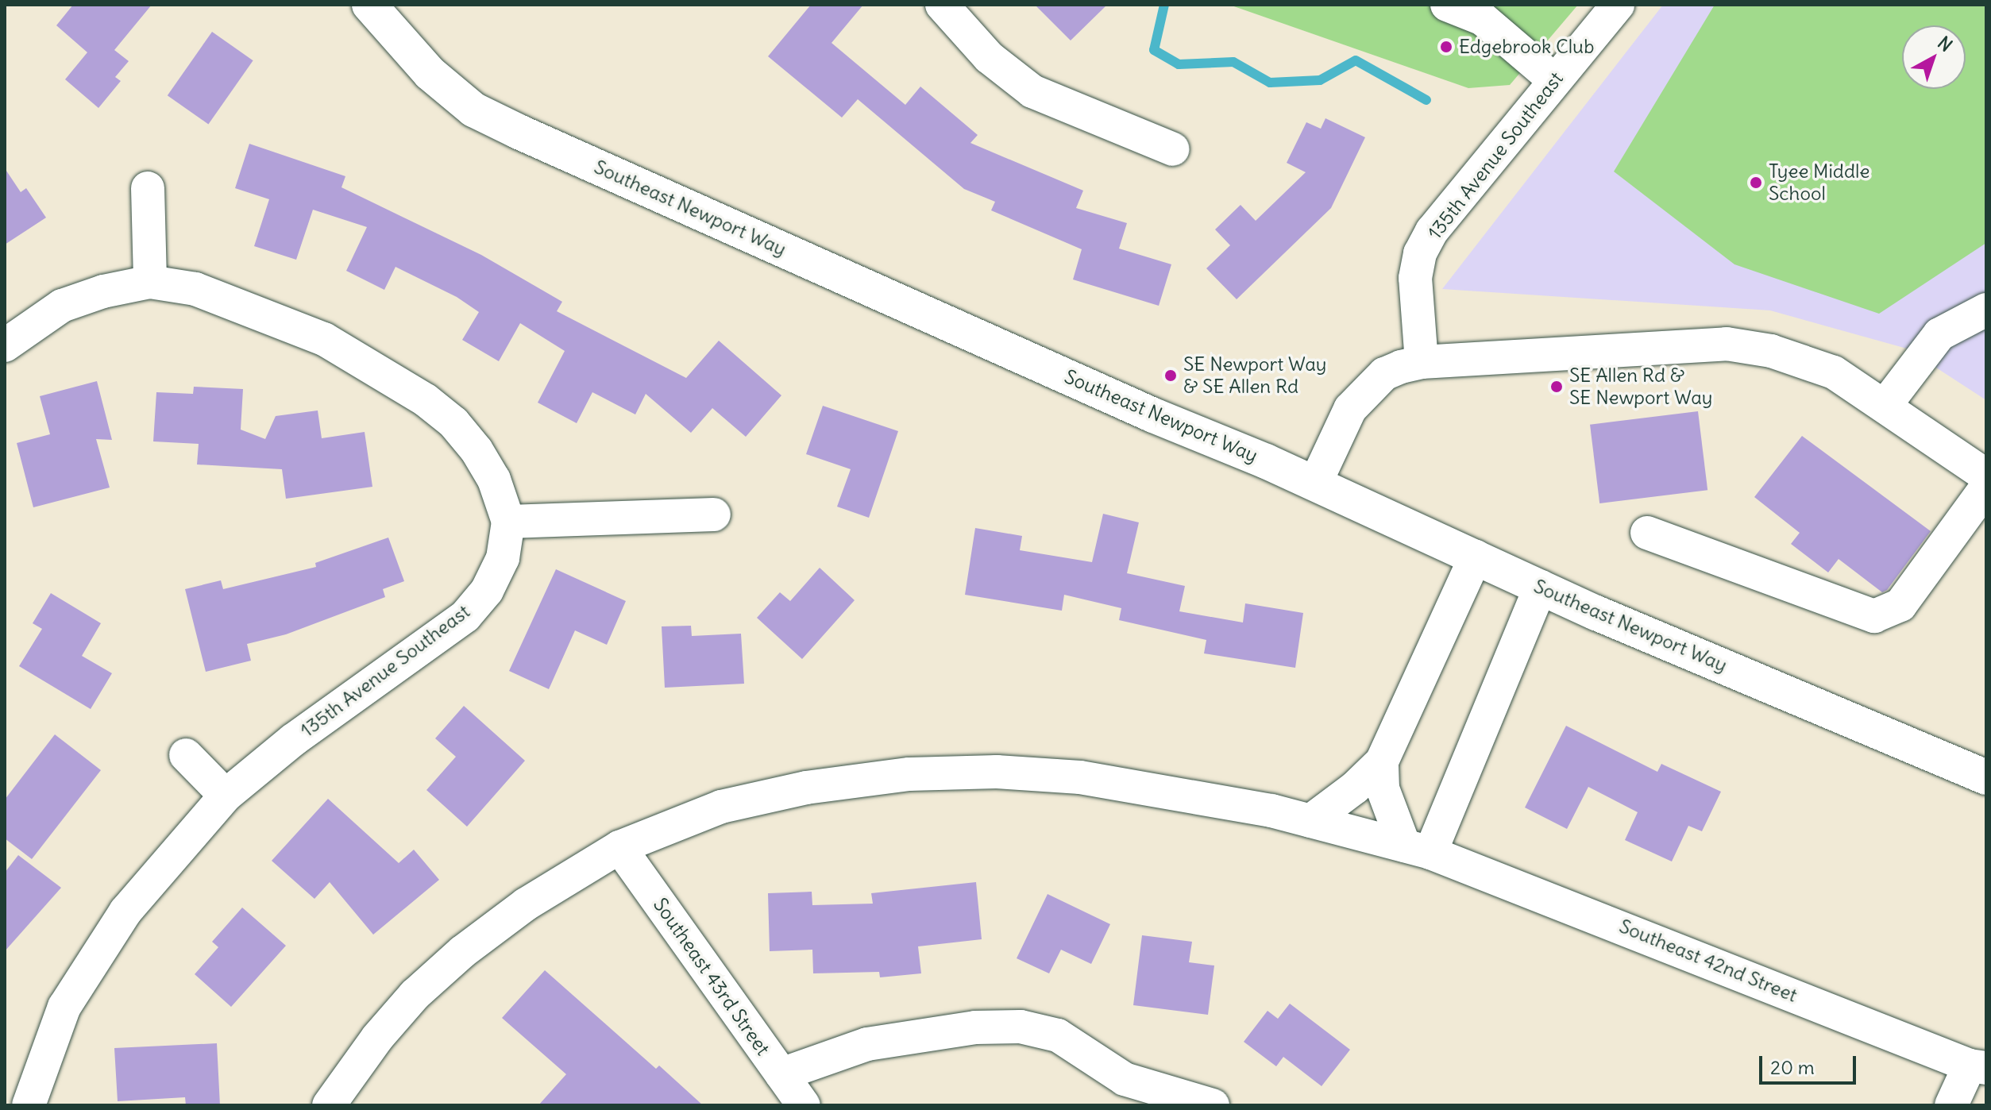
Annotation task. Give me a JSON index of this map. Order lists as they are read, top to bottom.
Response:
{
  "streets": {
    "main road": ["Southeast Newport Way"],
    "street": ["135th Avenue Southeast", "Southeast 42nd Street", "Southeast 43rd Street"]
  },
  "crossings": [
    ["Southeast 42nd Street", "Southeast 43rd Street"]
  ],
  "places": [
    "Edgebrook Club",
    "Tyee Middle School",
    "SE Newport Way & SE Allen Rd",
    "SE Allen Rd & SE Newport Way"
  ],
  "scale_bar": "20 m",
  "north": "top right"
}
